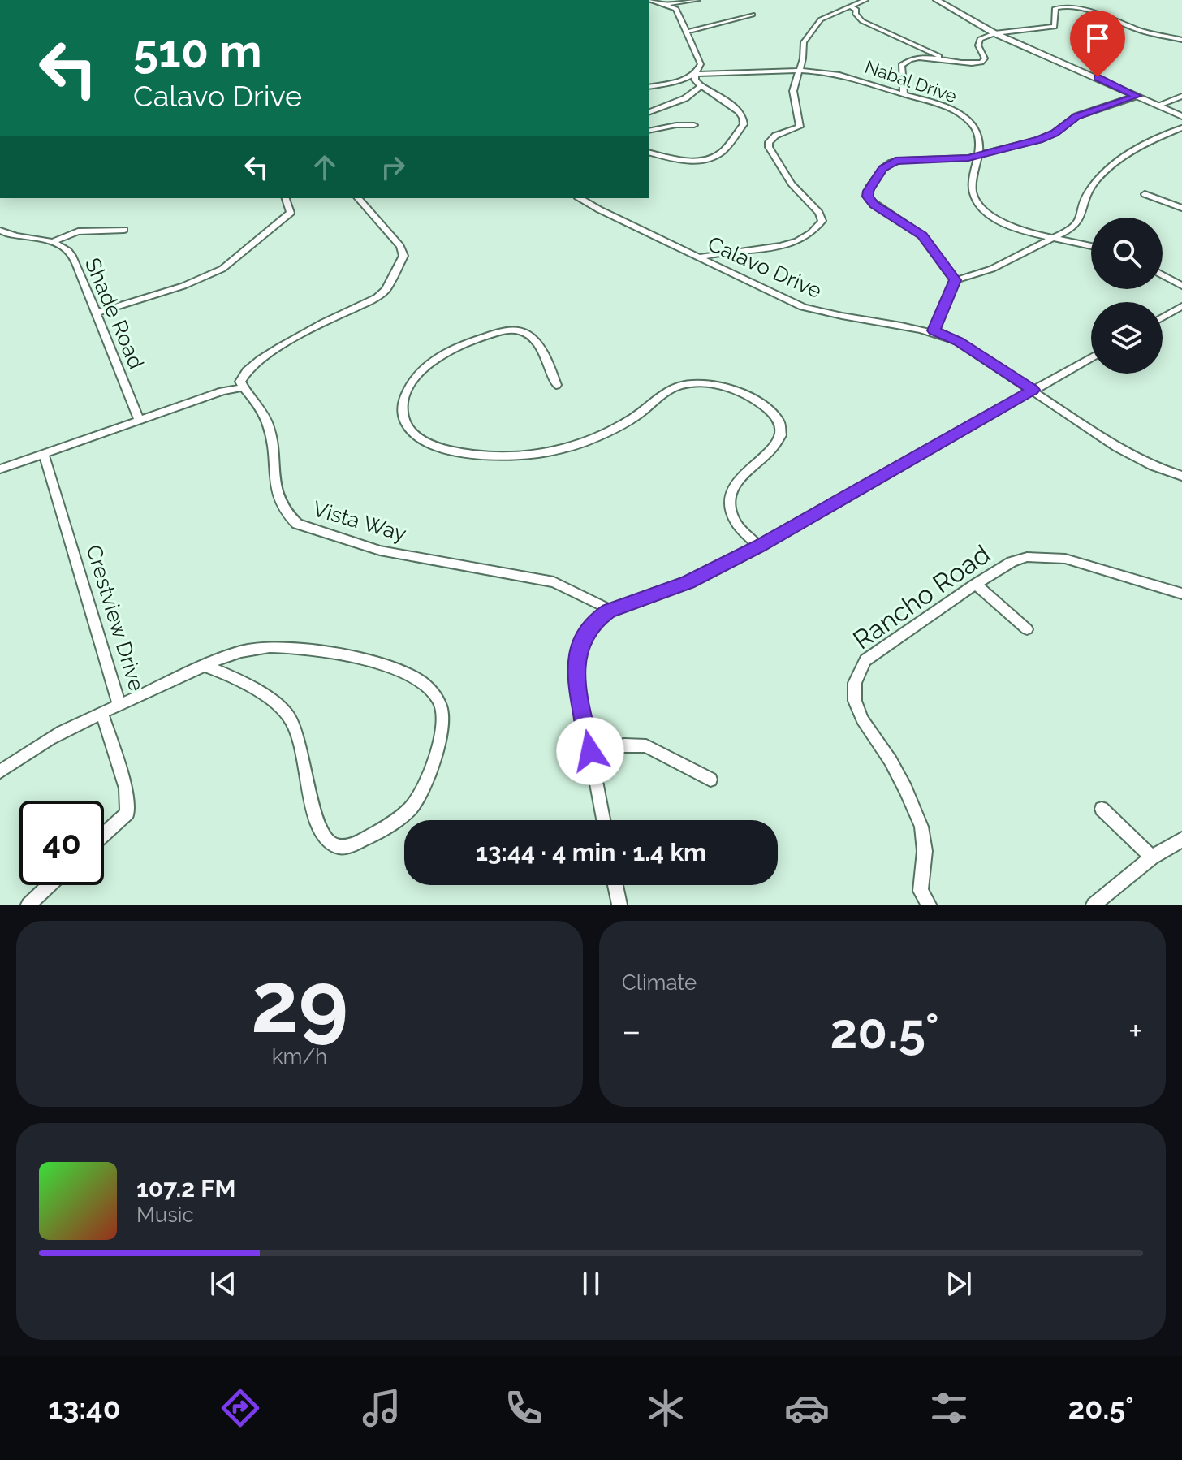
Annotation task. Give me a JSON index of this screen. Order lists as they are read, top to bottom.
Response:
{
  "streets": {
    "street": [
      "Nabal Drive",
      "Calavo Drive",
      "Shade Road",
      "Vista Way",
      "Rancho Road",
      "Crestview Drive"
    ]
  },
  "page": {
    "turn": ["510 m", "Calavo Drive"],
    "limit": "40",
    "trip": "13:44 · 4 min · 1.4 km",
    "tile": [
      ["29", "km/h"],
      "Climate"
    ],
    "heat": ["−", "20.5°", "+"],
    "song": ["107.2 FM", "Music"],
    "tabs": ["13:40", "20.5°"]
  }
}
